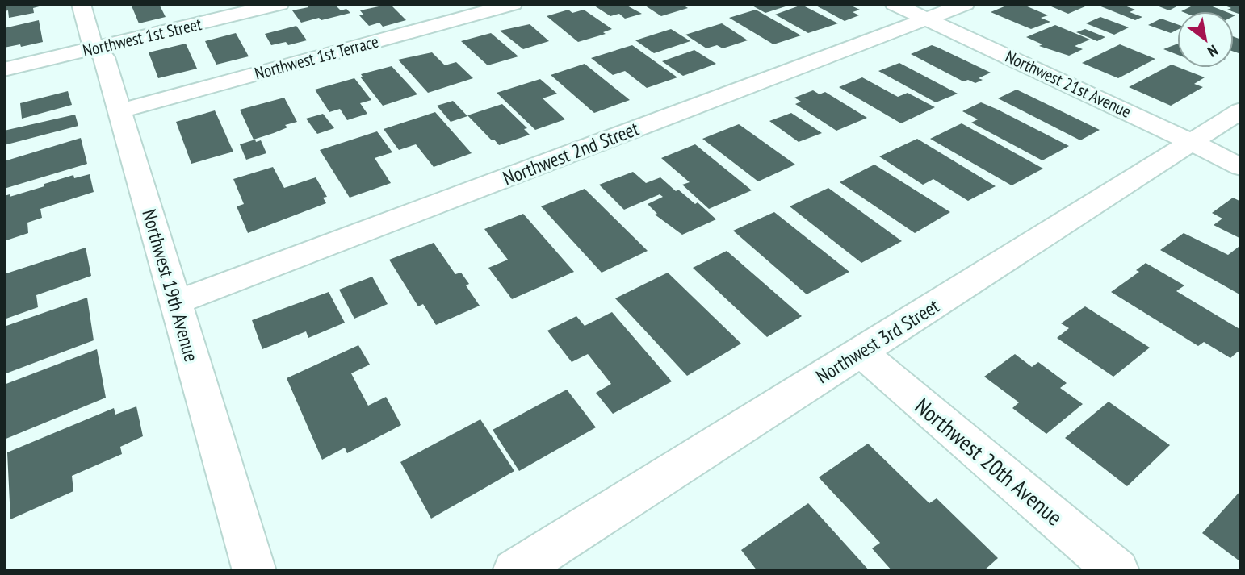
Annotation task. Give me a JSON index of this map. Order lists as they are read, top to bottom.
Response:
{
  "streets": {
    "street": [
      "Northwest 1st Street",
      "Northwest 1st Terrace",
      "Northwest 21st Avenue",
      "Northwest 2nd Street",
      "Northwest 19th Avenue",
      "Northwest 3rd Street",
      "Northwest 20th Avenue"
    ]
  },
  "crossings": [
    ["Northwest 1st Street", "Northwest 19th Avenue"],
    ["Northwest 1st Terrace", "Northwest 19th Avenue"],
    ["Northwest 21st Avenue", "Northwest 2nd Street"],
    ["Northwest 21st Avenue", "Northwest 3rd Street"],
    ["Northwest 2nd Street", "Northwest 19th Avenue"],
    ["Northwest 3rd Street", "Northwest 20th Avenue"]
  ],
  "north": "bottom right"
}
